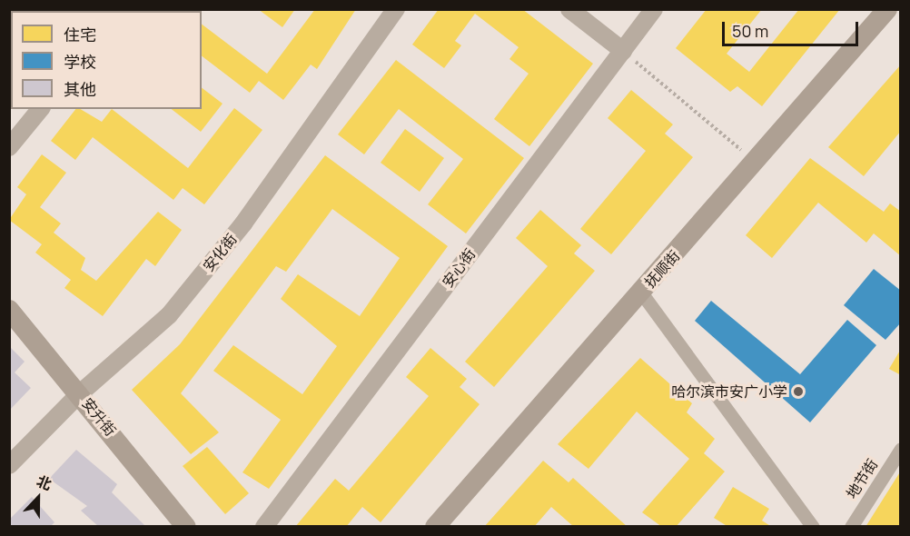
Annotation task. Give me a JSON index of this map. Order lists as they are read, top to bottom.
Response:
{
  "streets": {
    "main road": ["抚顺街", "安升街"],
    "street": ["安化街", "安心街", "地节街"]
  },
  "crossings": [
    ["安化街", "安升街"]
  ],
  "places": ["哈尔滨市安广小学"],
  "legend": ["住宅", "学校", "其他"],
  "scale_bar": "50 m",
  "north": "top"
}
